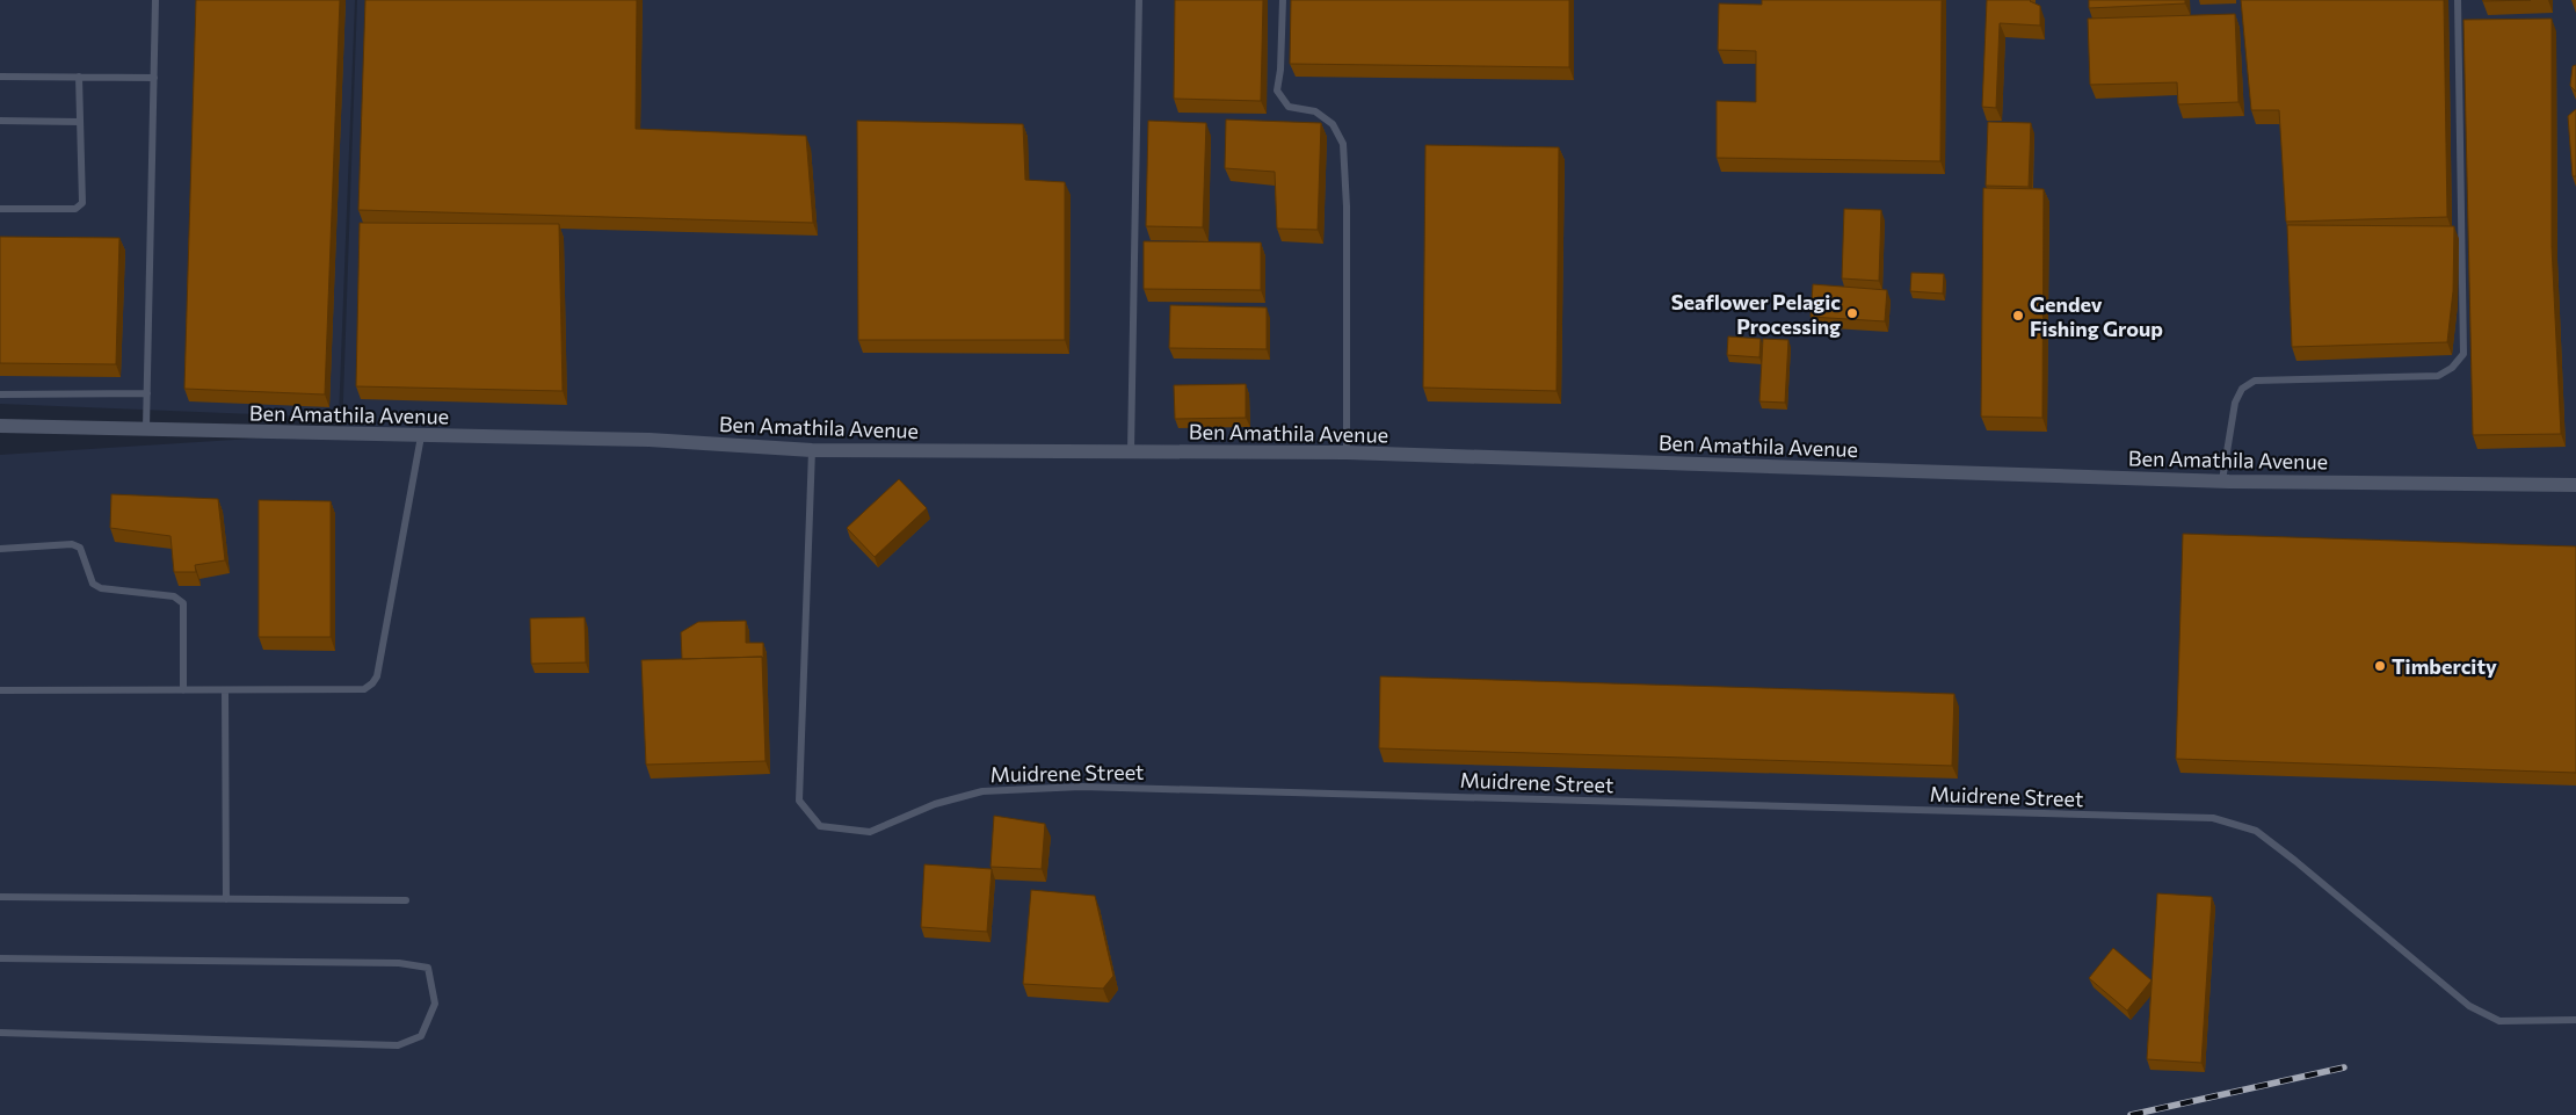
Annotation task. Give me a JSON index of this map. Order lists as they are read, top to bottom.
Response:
{
  "streets": {
    "street": ["Ben Amathila Avenue"],
    "lane": ["Muidrene Street"]
  },
  "crossings": [
    ["Ben Amathila Avenue", "Muidrene Street"]
  ],
  "places": ["Seaflower Pelagic Processing", "Gendev Fishing Group", "Timbercity"]
}
